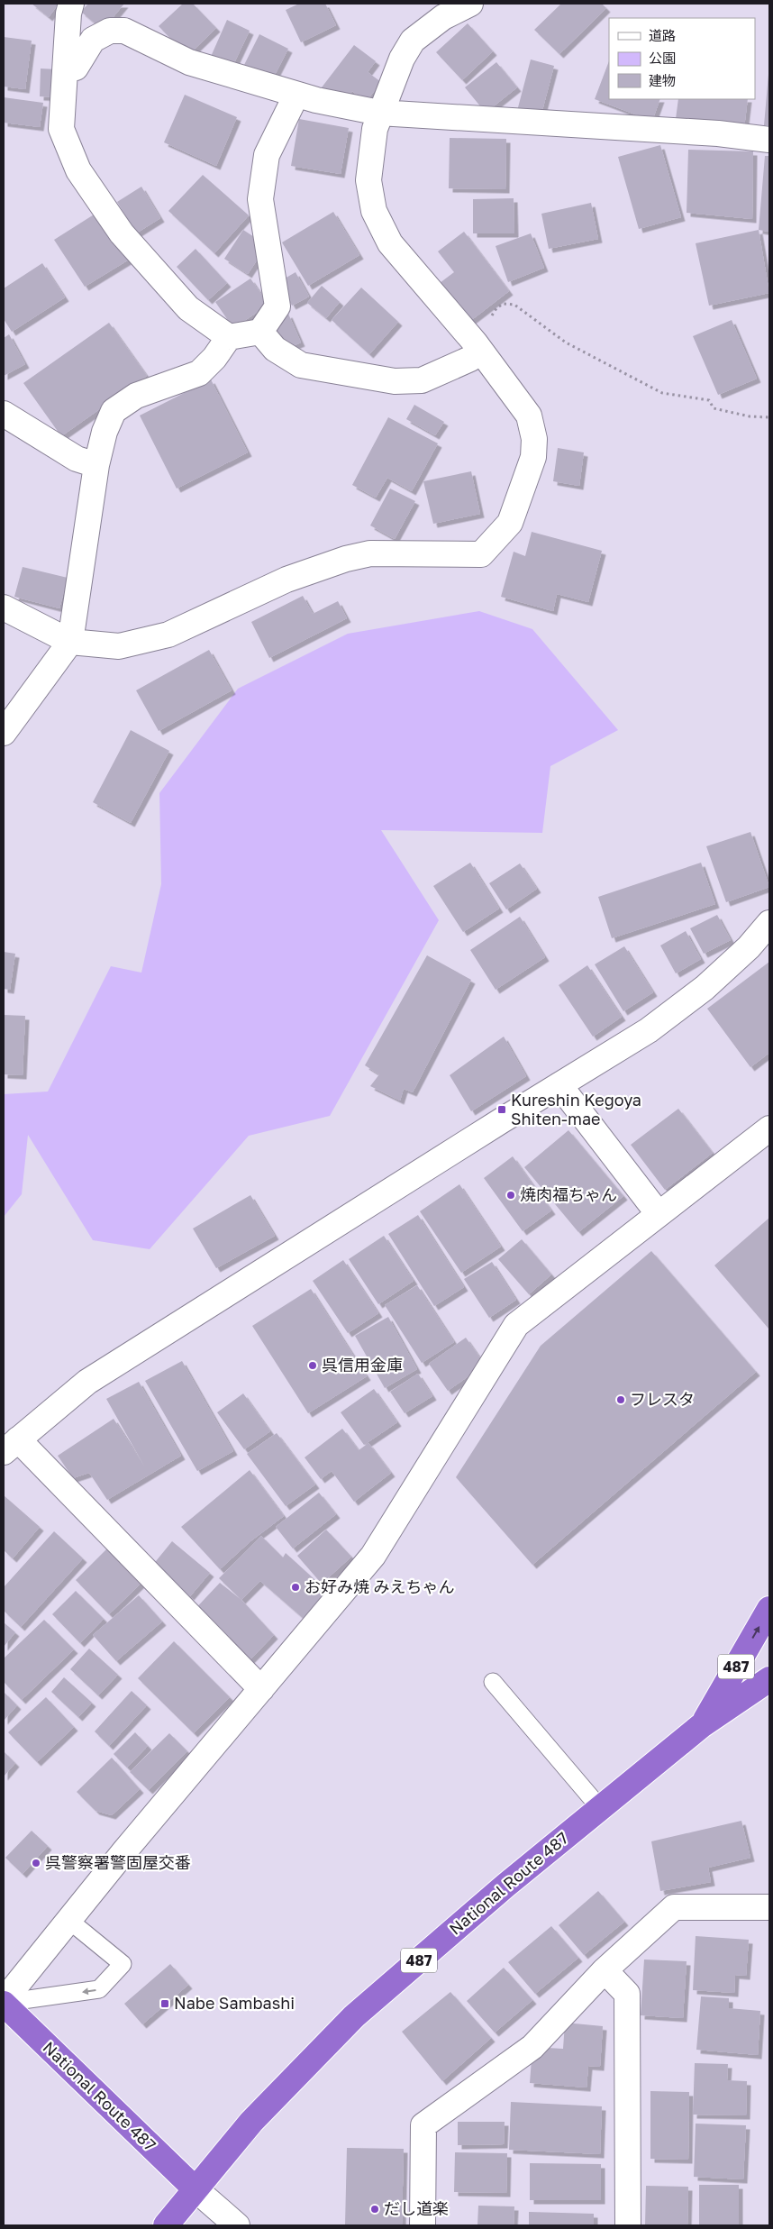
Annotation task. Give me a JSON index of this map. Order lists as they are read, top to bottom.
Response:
{
  "streets": {
    "highway": ["487", "National Route 487"]
  },
  "crossings": [
    ["487", "National Route 487"]
  ],
  "places": {
    "transit": ["Kureshin Kegoya Shiten-mae", "Nabe Sambashi"],
    "other": [
      "焼肉福ちゃん",
      "呉信用金庫",
      "フレスタ",
      "お好み焼 みえちゃん",
      "呉警察署警固屋交番",
      "だし道楽"
    ]
  },
  "legend": ["道路", "公園", "建物"]
}
